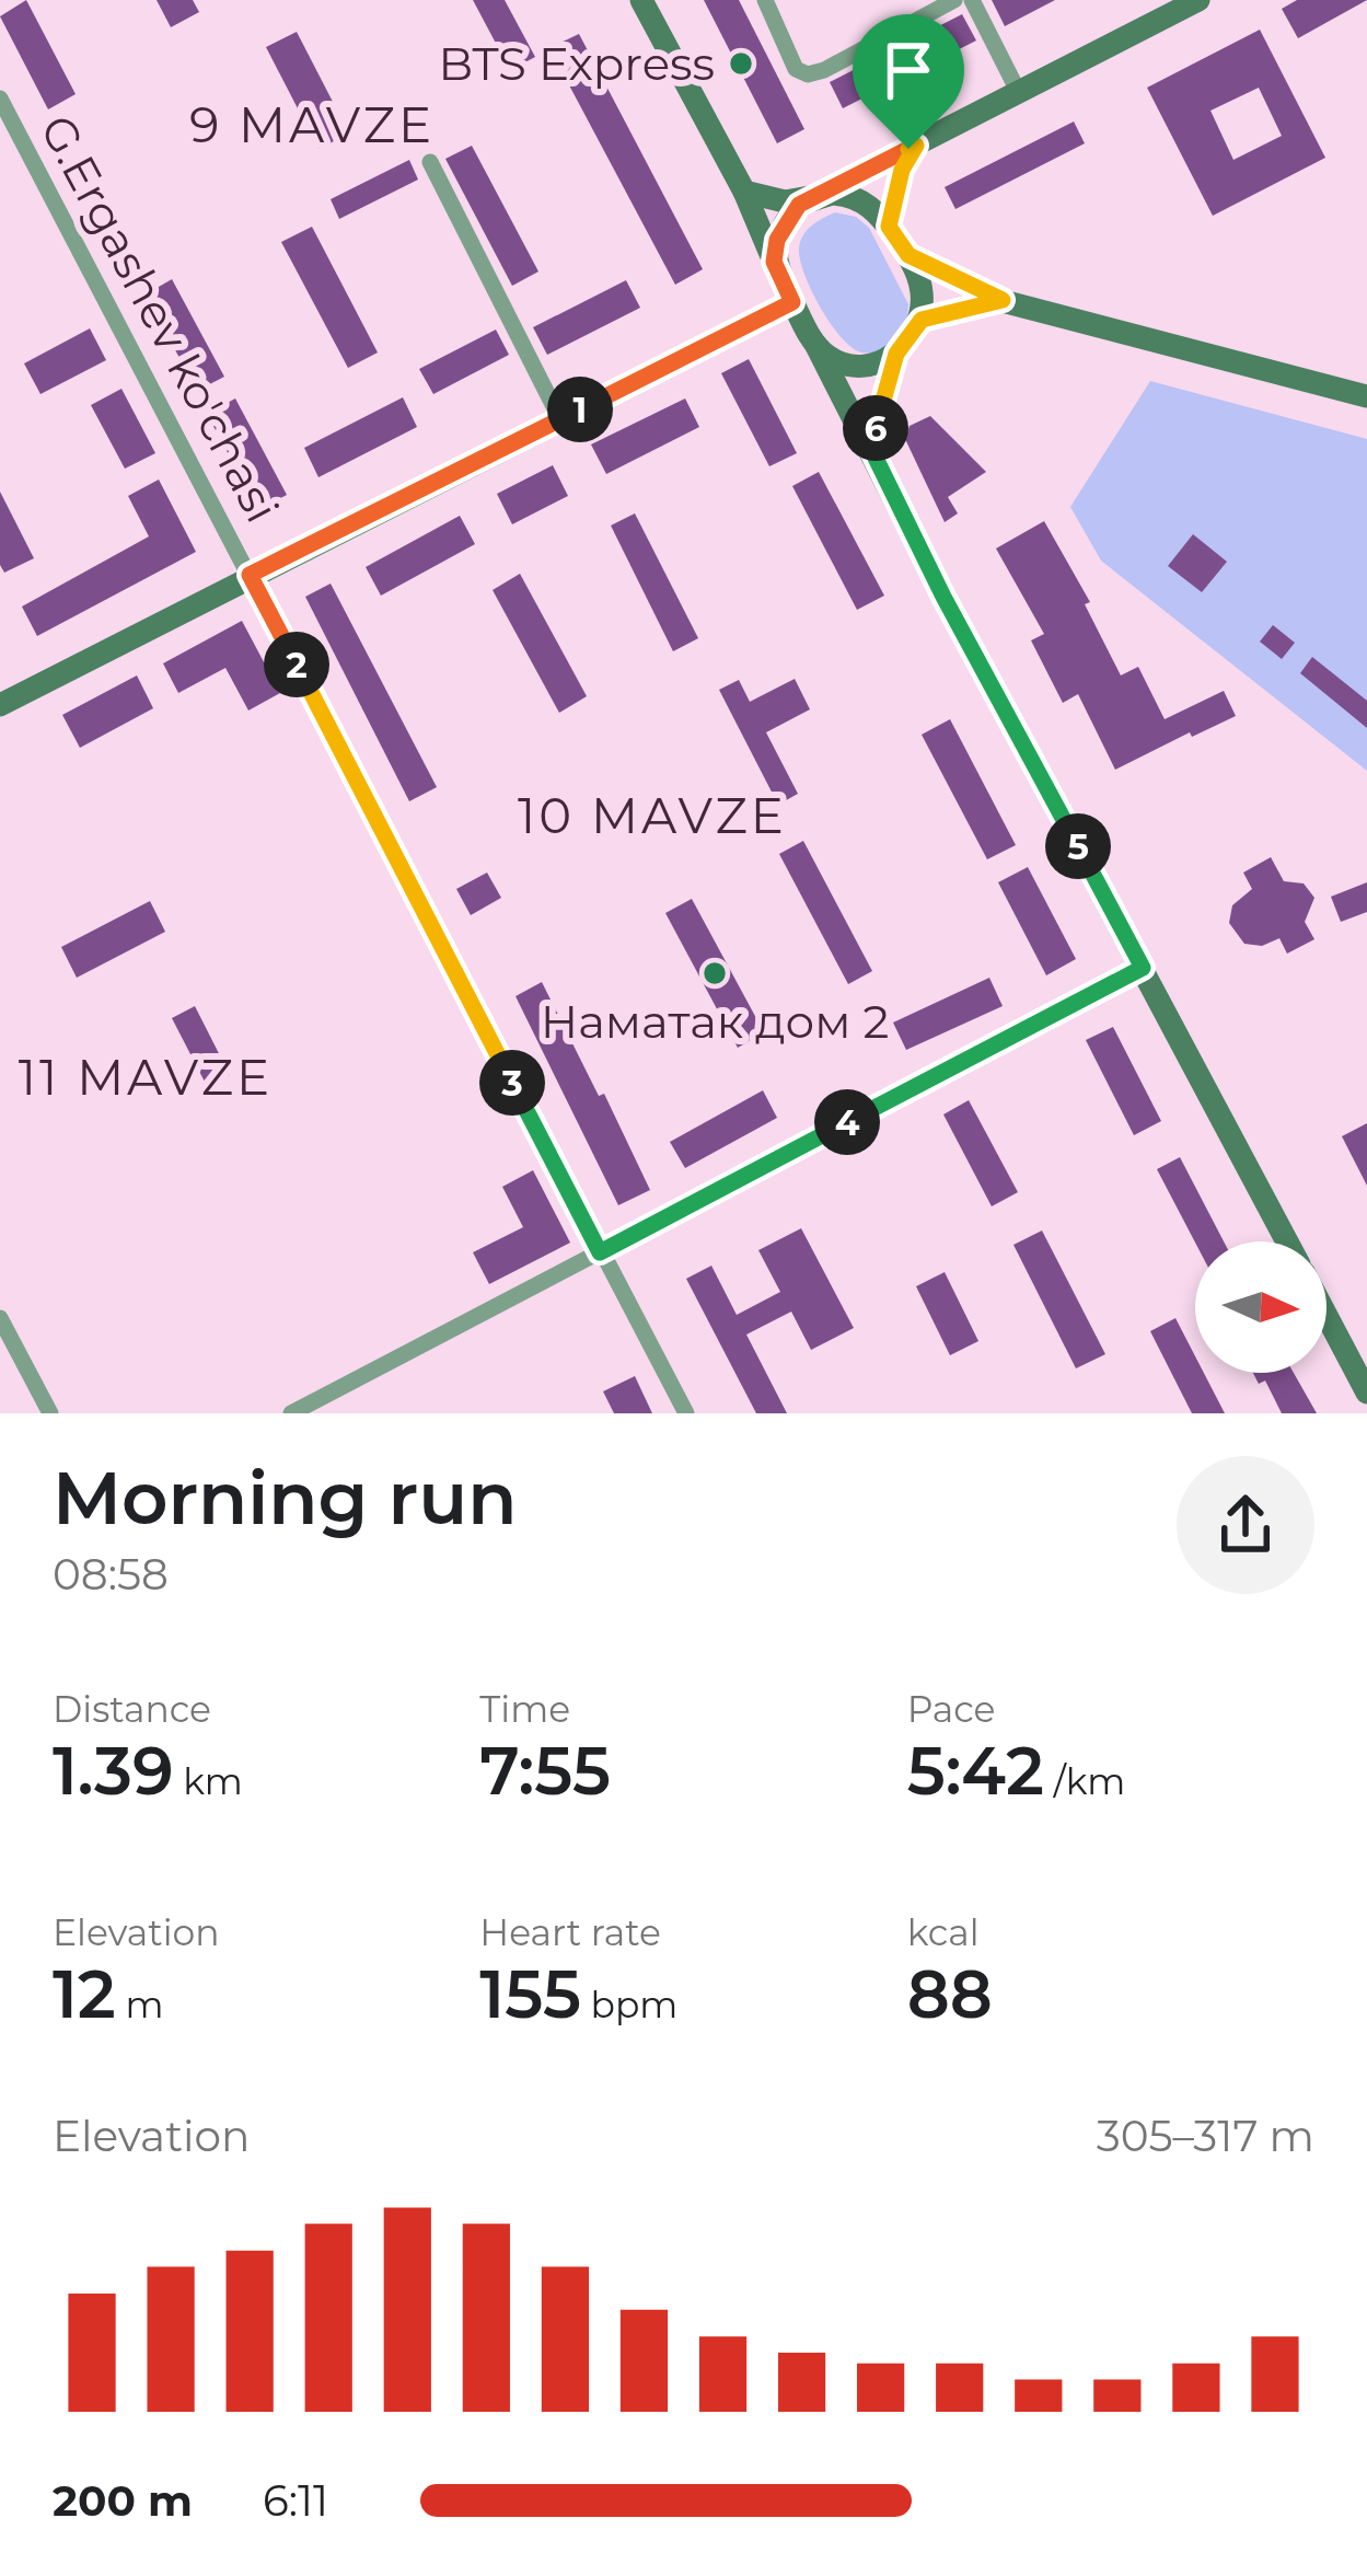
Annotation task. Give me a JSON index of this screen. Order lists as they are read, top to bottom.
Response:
{
  "streets": {
    "street": ["G.Ergashev ko'chasi"]
  },
  "districts": ["9 MAVZE", "10 MAVZE", "11 MAVZE"],
  "places": ["BTS Express", "Наматак дом 2"],
  "north": "right",
  "page": {
    "pins": [
      "1",
      "6",
      "2",
      "5",
      "3",
      "4"
    ],
    "heading": ["Morning run", "08:58"],
    "stats": [
      ["Distance", "1.39 km"],
      ["Time", "7:55"],
      ["Pace", "5:42 /km"],
      ["Elevation", "12 m"],
      ["Heart rate", "155 bpm"],
      ["kcal", "88"]
    ],
    "chart": ["Elevation", "305–317 m"],
    "list": [
      {
        "name": "200 m",
        "note": "6:11"
      }
    ]
  }
}
